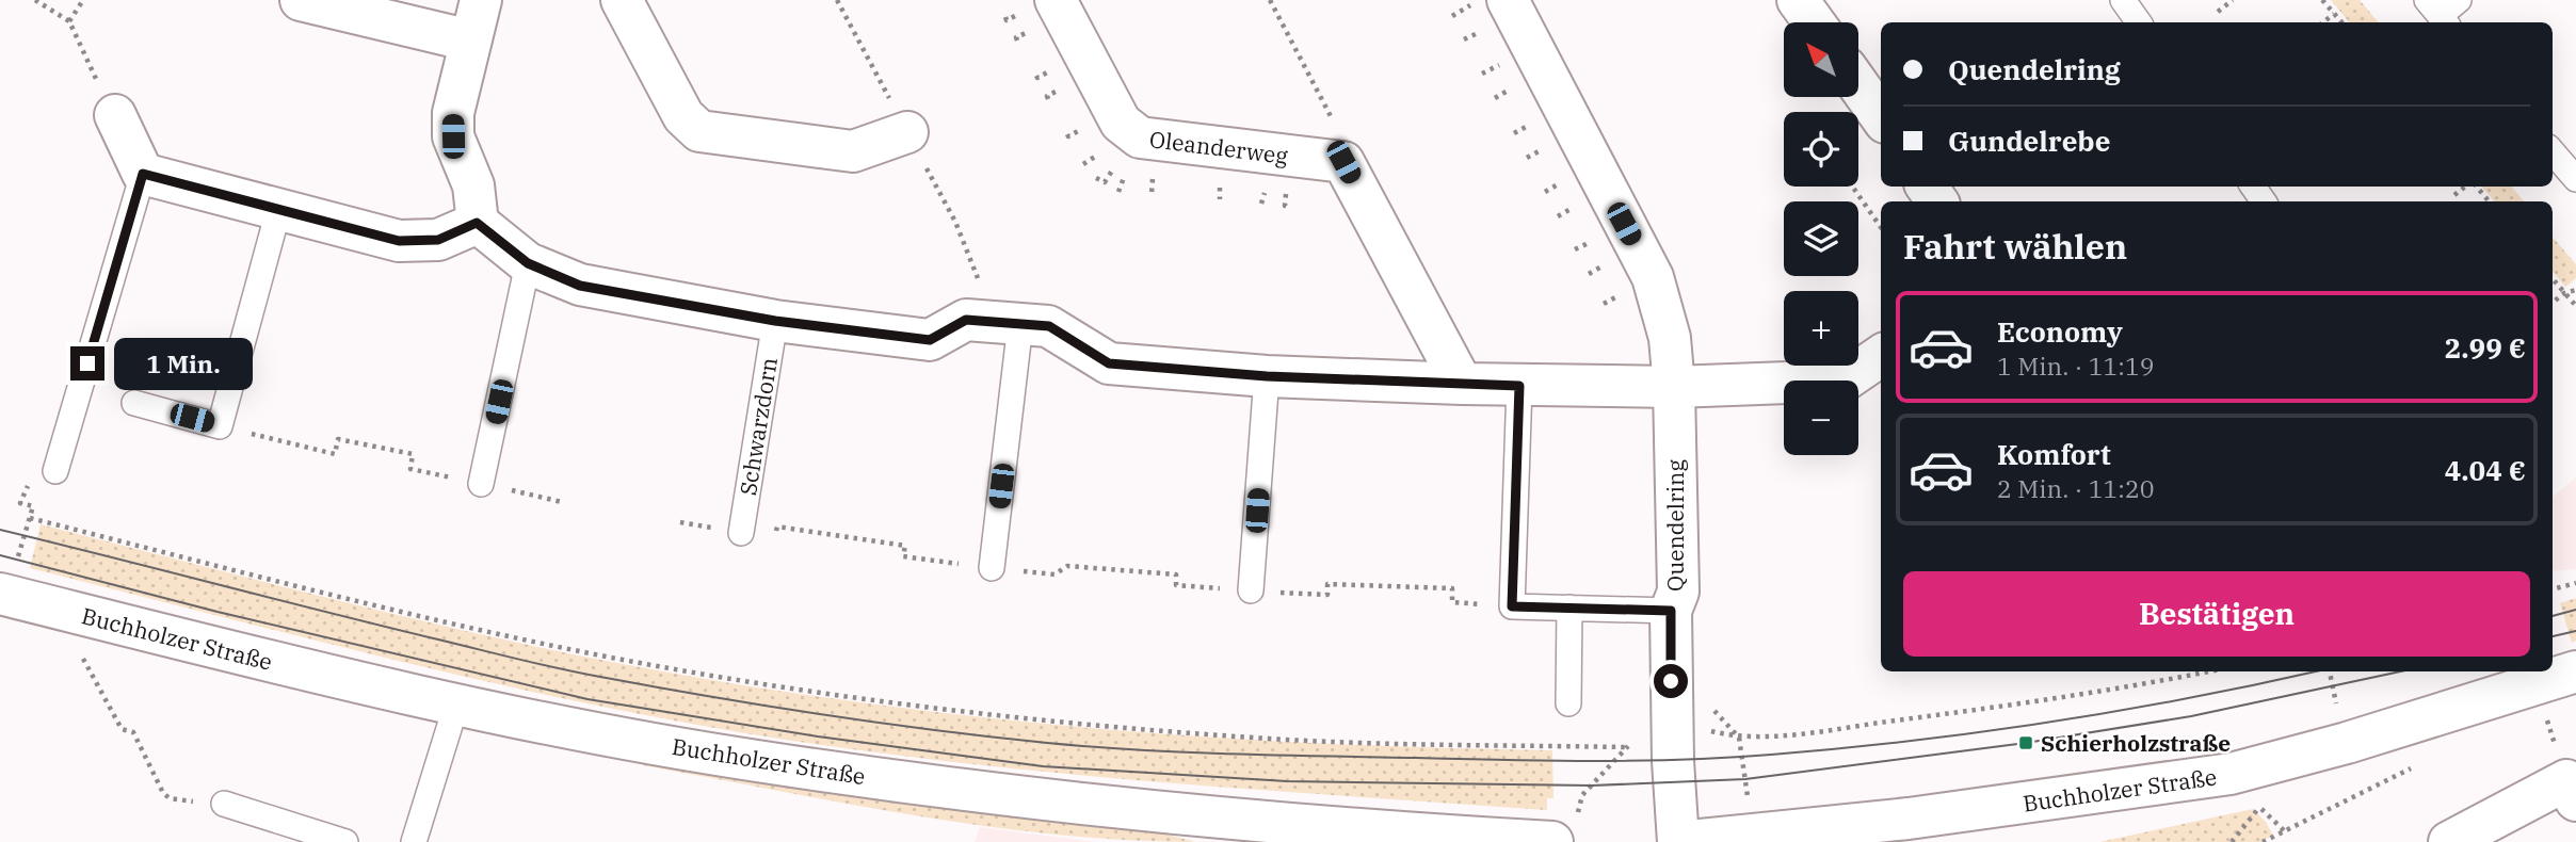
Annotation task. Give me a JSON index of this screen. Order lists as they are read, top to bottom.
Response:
{
  "streets": {
    "street": ["Oleanderweg", "Quendelring", "Buchholzer Straße"],
    "lane": ["Schwarzdorn"]
  },
  "crossings": [
    ["Quendelring", "Buchholzer Straße"]
  ],
  "places": {
    "transit": ["Schierholzstraße"]
  },
  "north": "top left",
  "page": {
    "map_buttons": ["+", "−"],
    "banner": ["Quendelring", "Gundelrebe"],
    "heading": "Fahrt wählen",
    "list": [
      {
        "name": "Economy",
        "note": "1 Min. · 11:19",
        "value": "2.99 €"
      },
      {
        "name": "Komfort",
        "note": "2 Min. · 11:20",
        "value": "4.04 €"
      }
    ],
    "bubble": "1 Min.",
    "buttons": "Bestätigen"
  }
}
